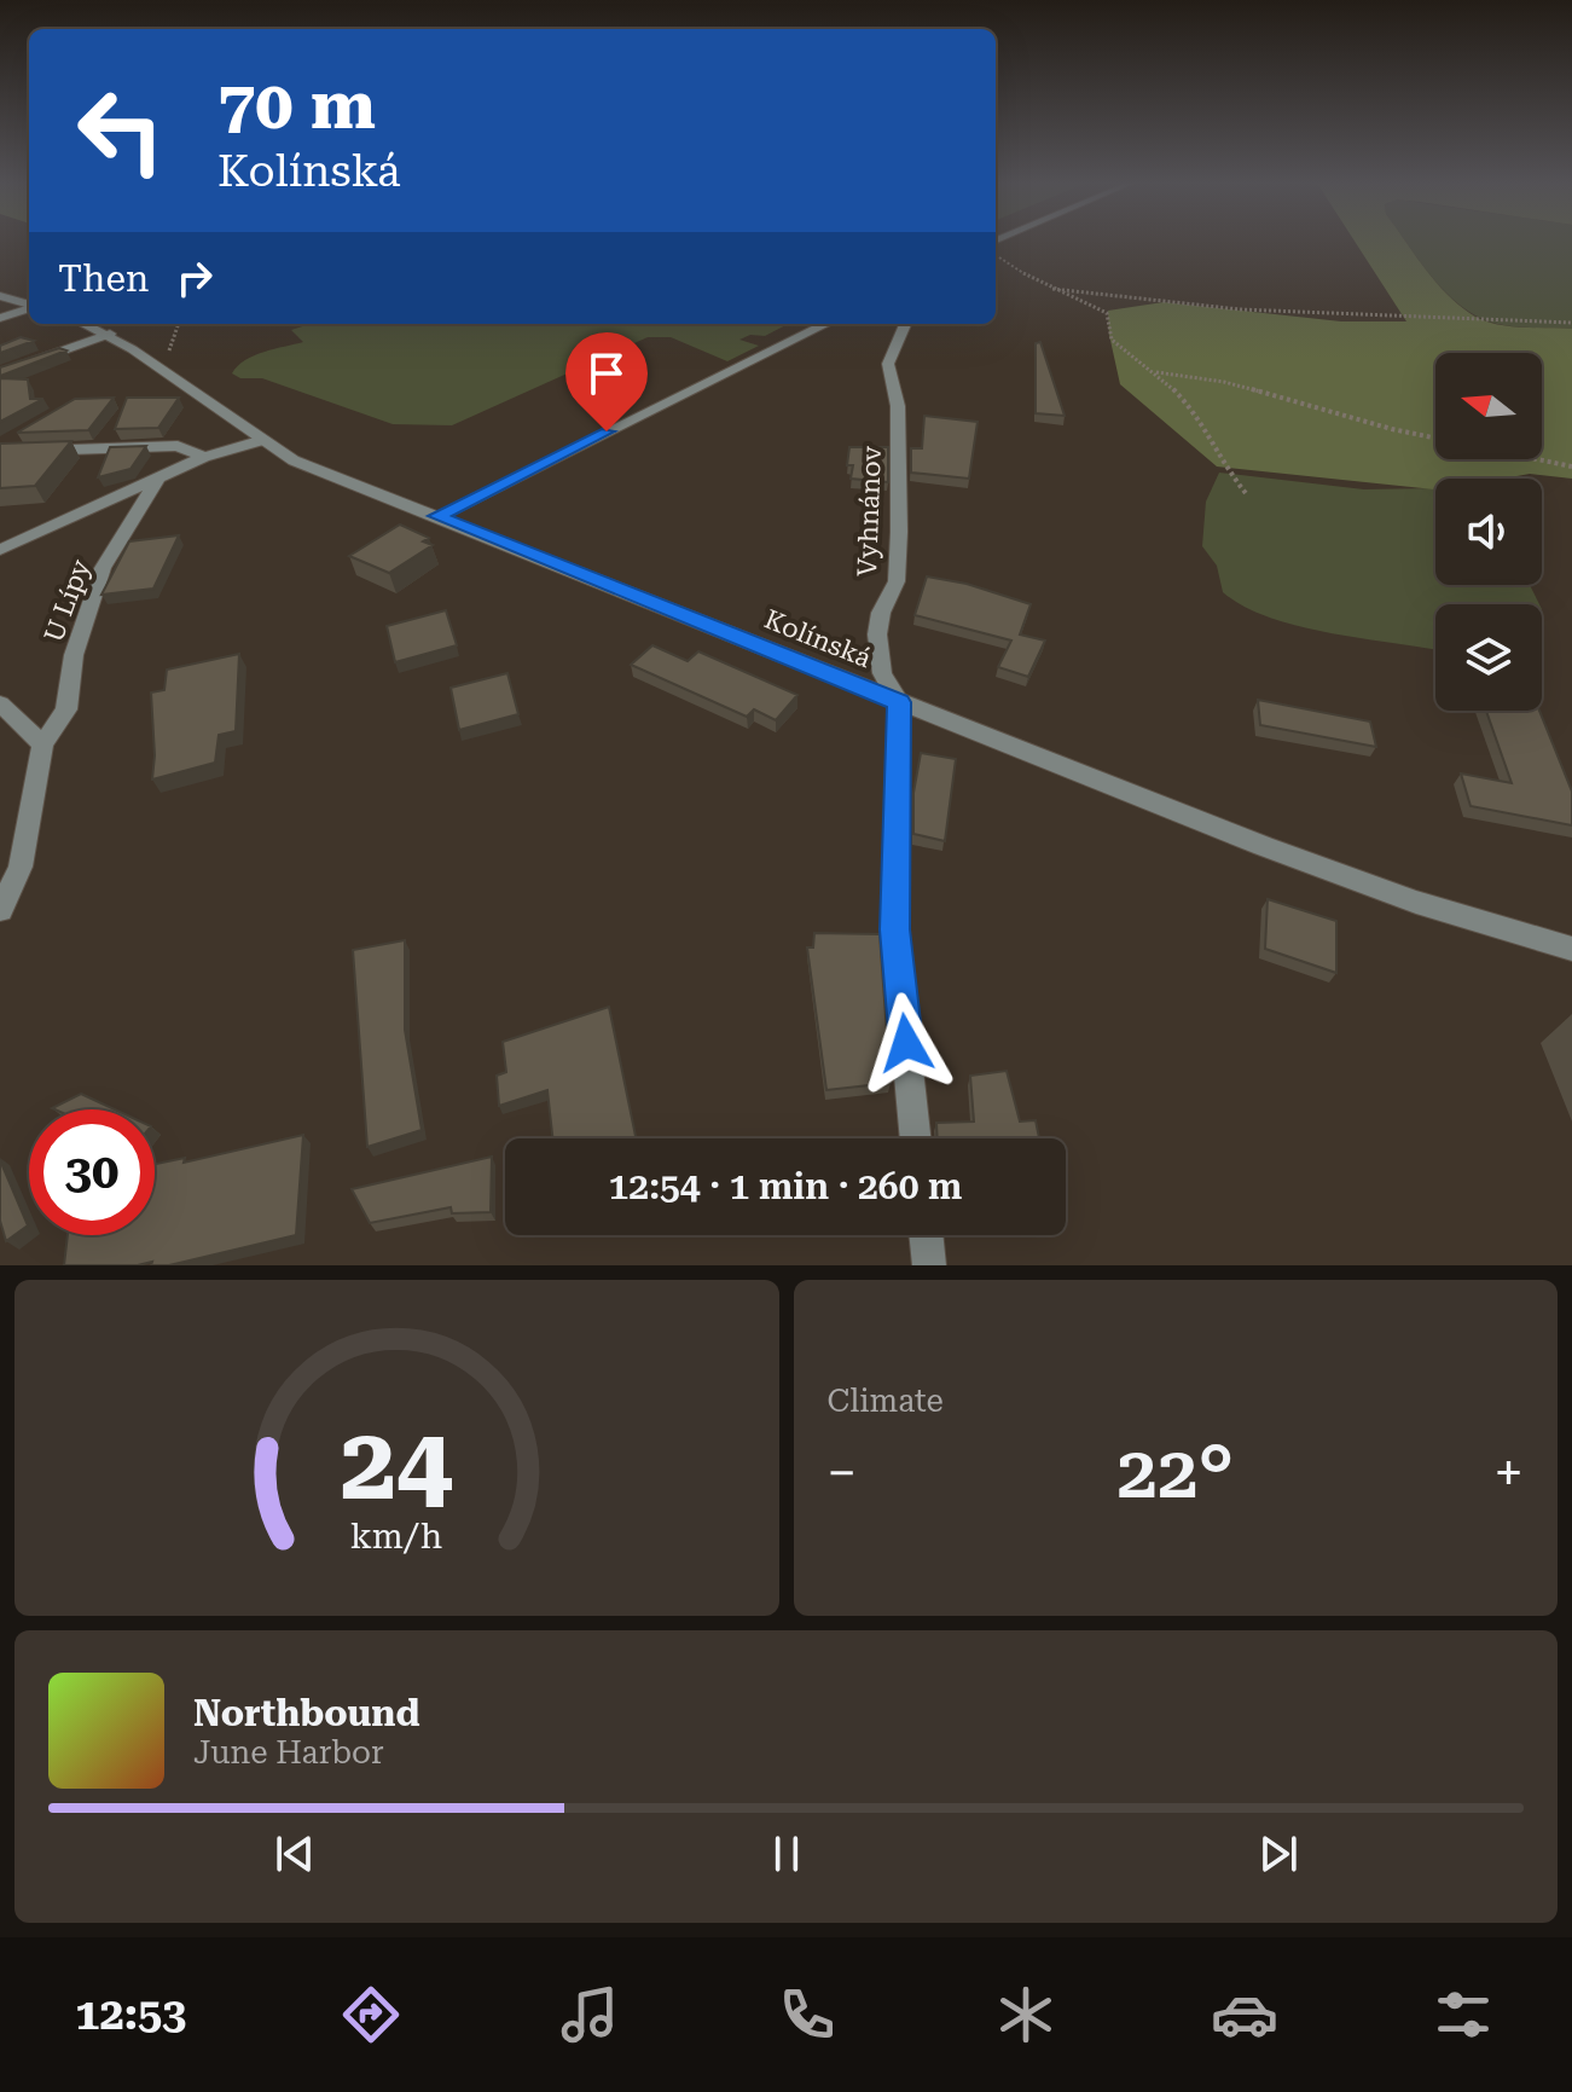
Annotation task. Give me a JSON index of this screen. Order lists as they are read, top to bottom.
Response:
{
  "streets": {
    "street": ["Vyhnánov", "U Lípy", "Kolínská"]
  },
  "crossings": [
    ["Vyhnánov", "Kolínská"],
    ["U Lípy", "Kolínská"]
  ],
  "north": "left",
  "page": {
    "turn": ["70 m", "Kolínská"],
    "then": "Then",
    "limit": "30",
    "trip": "12:54 · 1 min · 260 m",
    "tile": "Climate",
    "heat": ["−", "22°", "+"],
    "song": ["Northbound", "June Harbor"],
    "tabs": "12:53",
    "gauge": ["24", "km/h"]
  }
}
